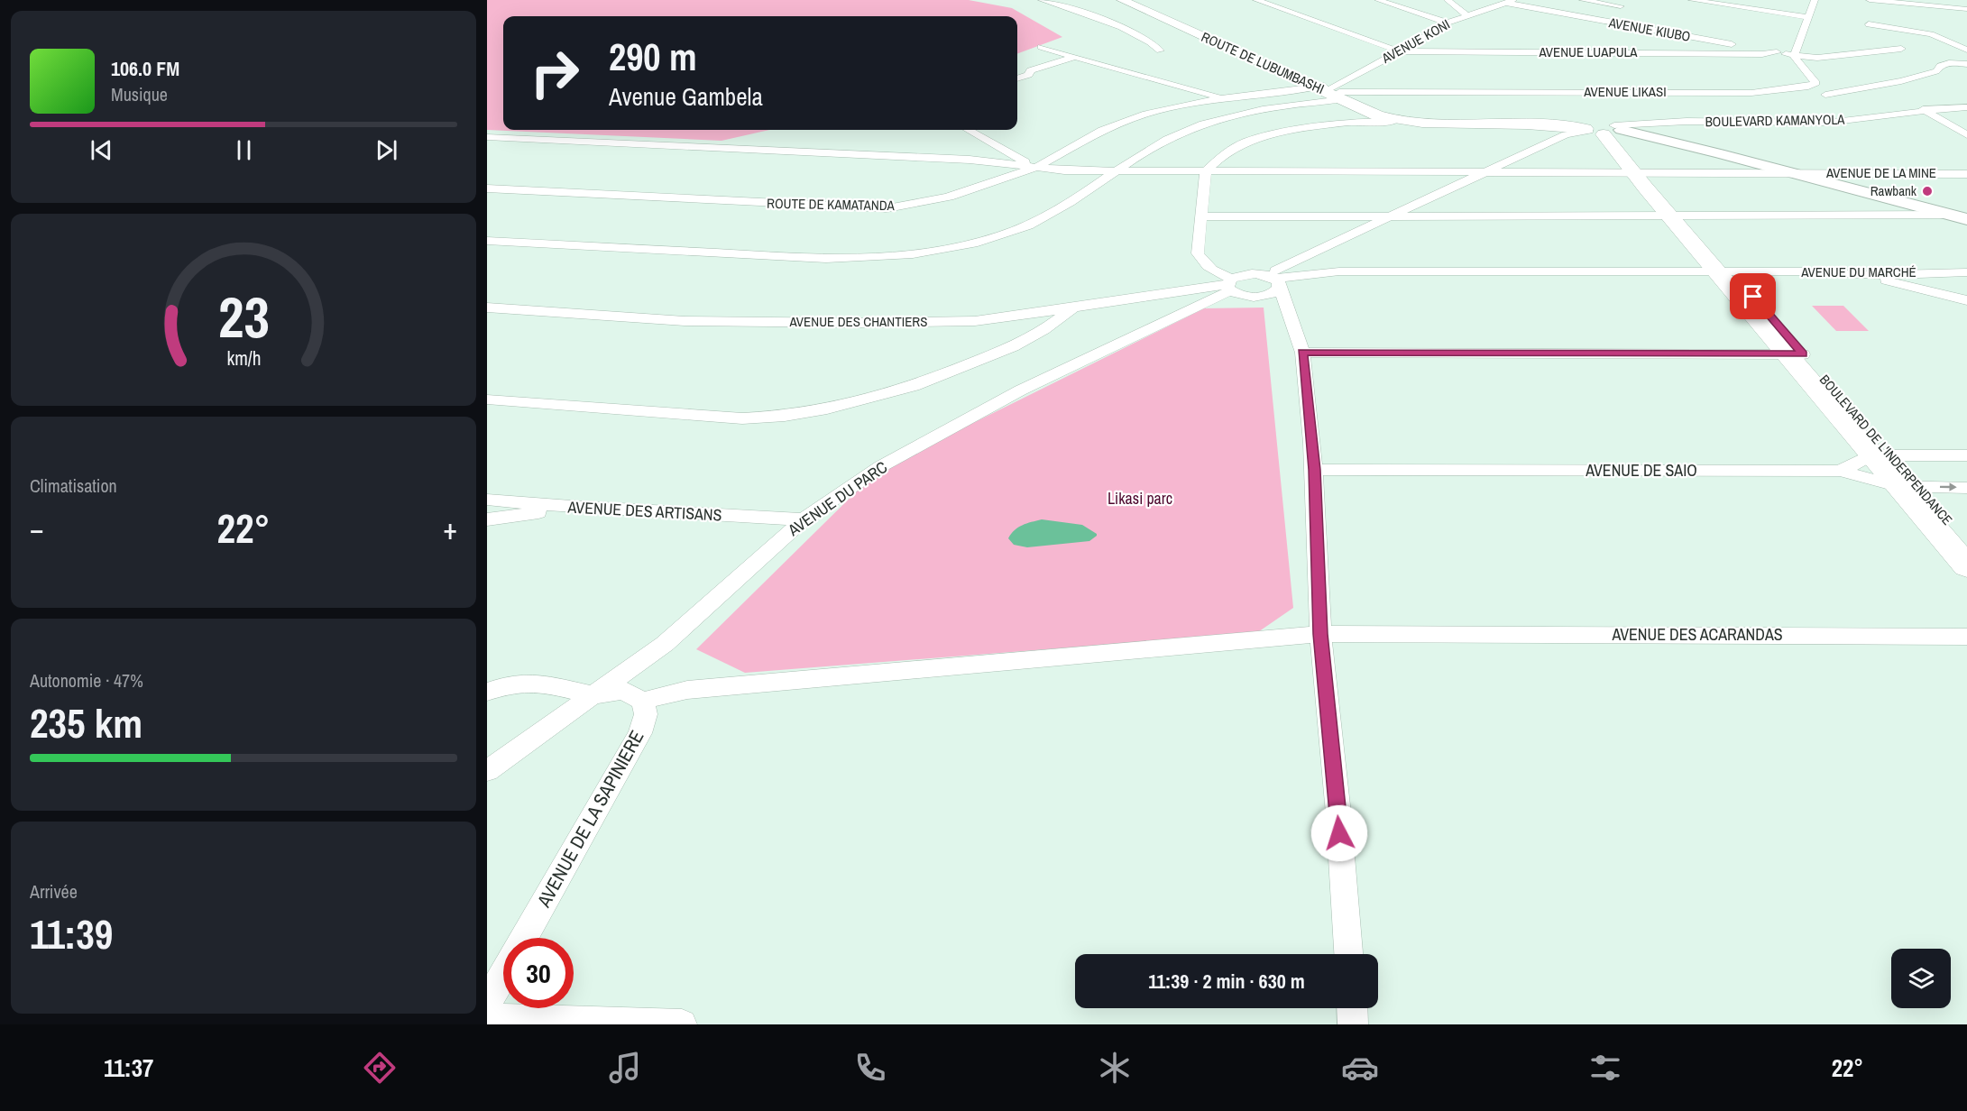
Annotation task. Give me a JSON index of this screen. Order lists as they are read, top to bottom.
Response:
{
  "streets": {
    "highway": ["ROUTE DE LUBUMBASHI", "BOULEVARD DE L'INDERPENDANCE"],
    "street": [
      "AVENUE KIUBO",
      "AVENUE KONI",
      "AVENUE LUAPULA",
      "AVENUE LIKASI",
      "BOULEVARD KAMANYOLA",
      "AVENUE DE LA MINE",
      "ROUTE DE KAMATANDA",
      "AVENUE DU MARCHÉ",
      "AVENUE DES CHANTIERS",
      "AVENUE DE SAIO",
      "AVENUE DU PARC",
      "AVENUE DES ARTISANS",
      "AVENUE DES ACARANDAS",
      "AVENUE DE LA SAPINIERE"
    ]
  },
  "crossings": [
    ["AVENUE KIUBO", "AVENUE KONI"],
    ["AVENUE KIUBO", "AVENUE LUAPULA"],
    ["AVENUE KONI", "AVENUE LUAPULA"],
    ["AVENUE KONI", "ROUTE DE LUBUMBASHI"],
    ["AVENUE KONI", "AVENUE LIKASI"],
    ["AVENUE KONI", "ROUTE DE KAMATANDA"],
    ["ROUTE DE LUBUMBASHI", "AVENUE LIKASI"],
    ["ROUTE DE LUBUMBASHI", "ROUTE DE KAMATANDA"],
    ["AVENUE LIKASI", "ROUTE DE KAMATANDA"],
    ["BOULEVARD KAMANYOLA", "AVENUE DE LA MINE"],
    ["BOULEVARD KAMANYOLA", "AVENUE DU MARCHÉ"],
    ["BOULEVARD KAMANYOLA", "BOULEVARD DE L'INDERPENDANCE"],
    ["AVENUE DE LA MINE", "ROUTE DE KAMATANDA"],
    ["AVENUE DE LA MINE", "BOULEVARD DE L'INDERPENDANCE"],
    ["AVENUE DU MARCHÉ", "BOULEVARD DE L'INDERPENDANCE"],
    ["AVENUE DES CHANTIERS", "AVENUE DU PARC"],
    ["BOULEVARD DE L'INDERPENDANCE", "AVENUE DE SAIO"],
    ["AVENUE DU PARC", "AVENUE DES ARTISANS"],
    ["AVENUE DES ACARANDAS", "AVENUE DE LA SAPINIERE"]
  ],
  "parks": ["Likasi parc"],
  "places": ["Rawbank"],
  "page": {
    "turn": ["290 m", "Avenue Gambela"],
    "song": ["106.0 FM", "Musique"],
    "tile": [
      "Climatisation",
      ["Autonomie · 47%", "235 km"],
      ["Arrivée", "11:39"]
    ],
    "heat": ["−", "22°", "+"],
    "limit": "30",
    "trip": "11:39 · 2 min · 630 m",
    "tabs": ["11:37", "22°"],
    "gauge": ["23", "km/h"]
  }
}
